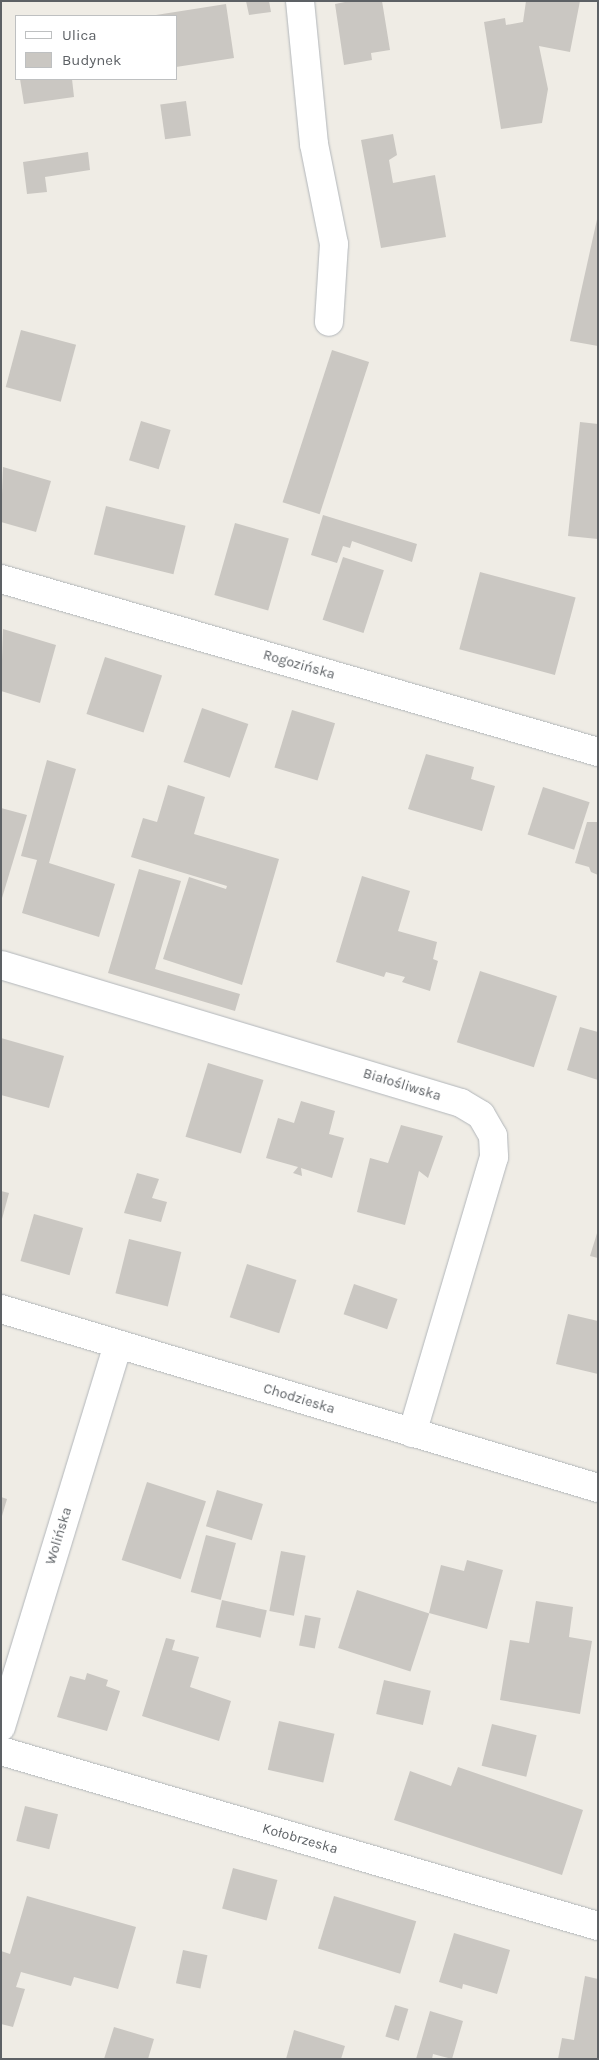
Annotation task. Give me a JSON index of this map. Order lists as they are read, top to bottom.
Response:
{
  "streets": {
    "street": [
      "Rogozińska",
      "Białośliwska",
      "Chodzieska",
      "Wolińska",
      "Kołobrzeska"
    ]
  },
  "crossings": [
    ["Białośliwska", "Chodzieska"],
    ["Chodzieska", "Wolińska"]
  ],
  "legend": ["Ulica", "Budynek"]
}
